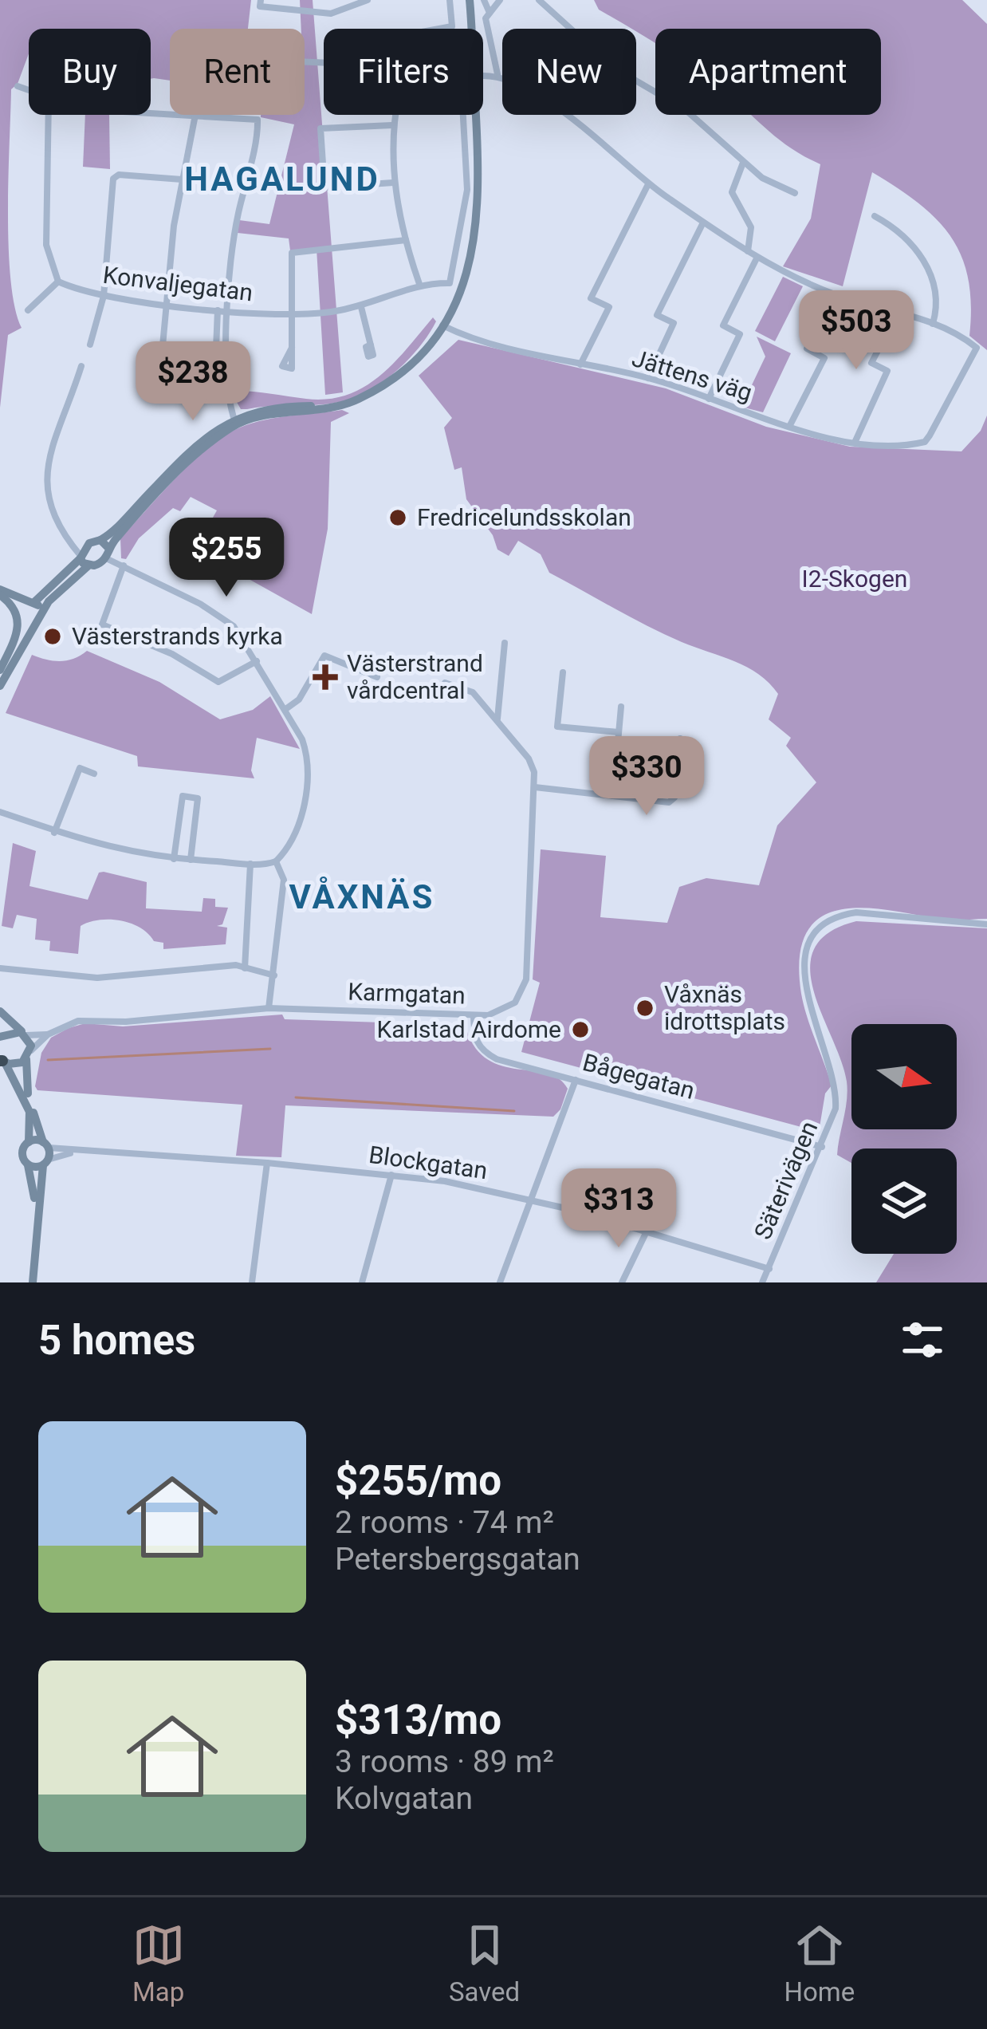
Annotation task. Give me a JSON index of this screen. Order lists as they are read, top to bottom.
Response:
{
  "streets": {
    "street": [
      "Konvaljegatan",
      "Jättens väg",
      "Karmgatan",
      "Bågegatan",
      "Blockgatan",
      "Säterivägen"
    ]
  },
  "crossings": [
    ["Karmgatan", "Bågegatan"],
    ["Bågegatan", "Säterivägen"],
    ["Blockgatan", "Säterivägen"]
  ],
  "districts": ["HAGALUND", "VÅXNÄS"],
  "parks": ["I2-Skogen"],
  "places": {
    "other": [
      "Fredricelundsskolan",
      "Västerstrands kyrka",
      "Våxnäs idrottsplats",
      "Karlstad Airdome"
    ],
    "health": ["Västerstrand vårdcentral"]
  },
  "north": "right",
  "page": {
    "chip": [
      "Buy",
      "Rent",
      "Filters",
      "New",
      "Apartment"
    ],
    "price": [
      "$503",
      "$238",
      "$255",
      "$330",
      "$313"
    ],
    "heading": "5 homes",
    "list": [
      {
        "name": "$255/mo",
        "note": "2 rooms · 74 m² · Petersbergsgatan"
      },
      {
        "name": "$313/mo",
        "note": "3 rooms · 89 m² · Kolvgatan"
      }
    ],
    "tabs": ["Map", "Saved", "Home"]
  }
}
